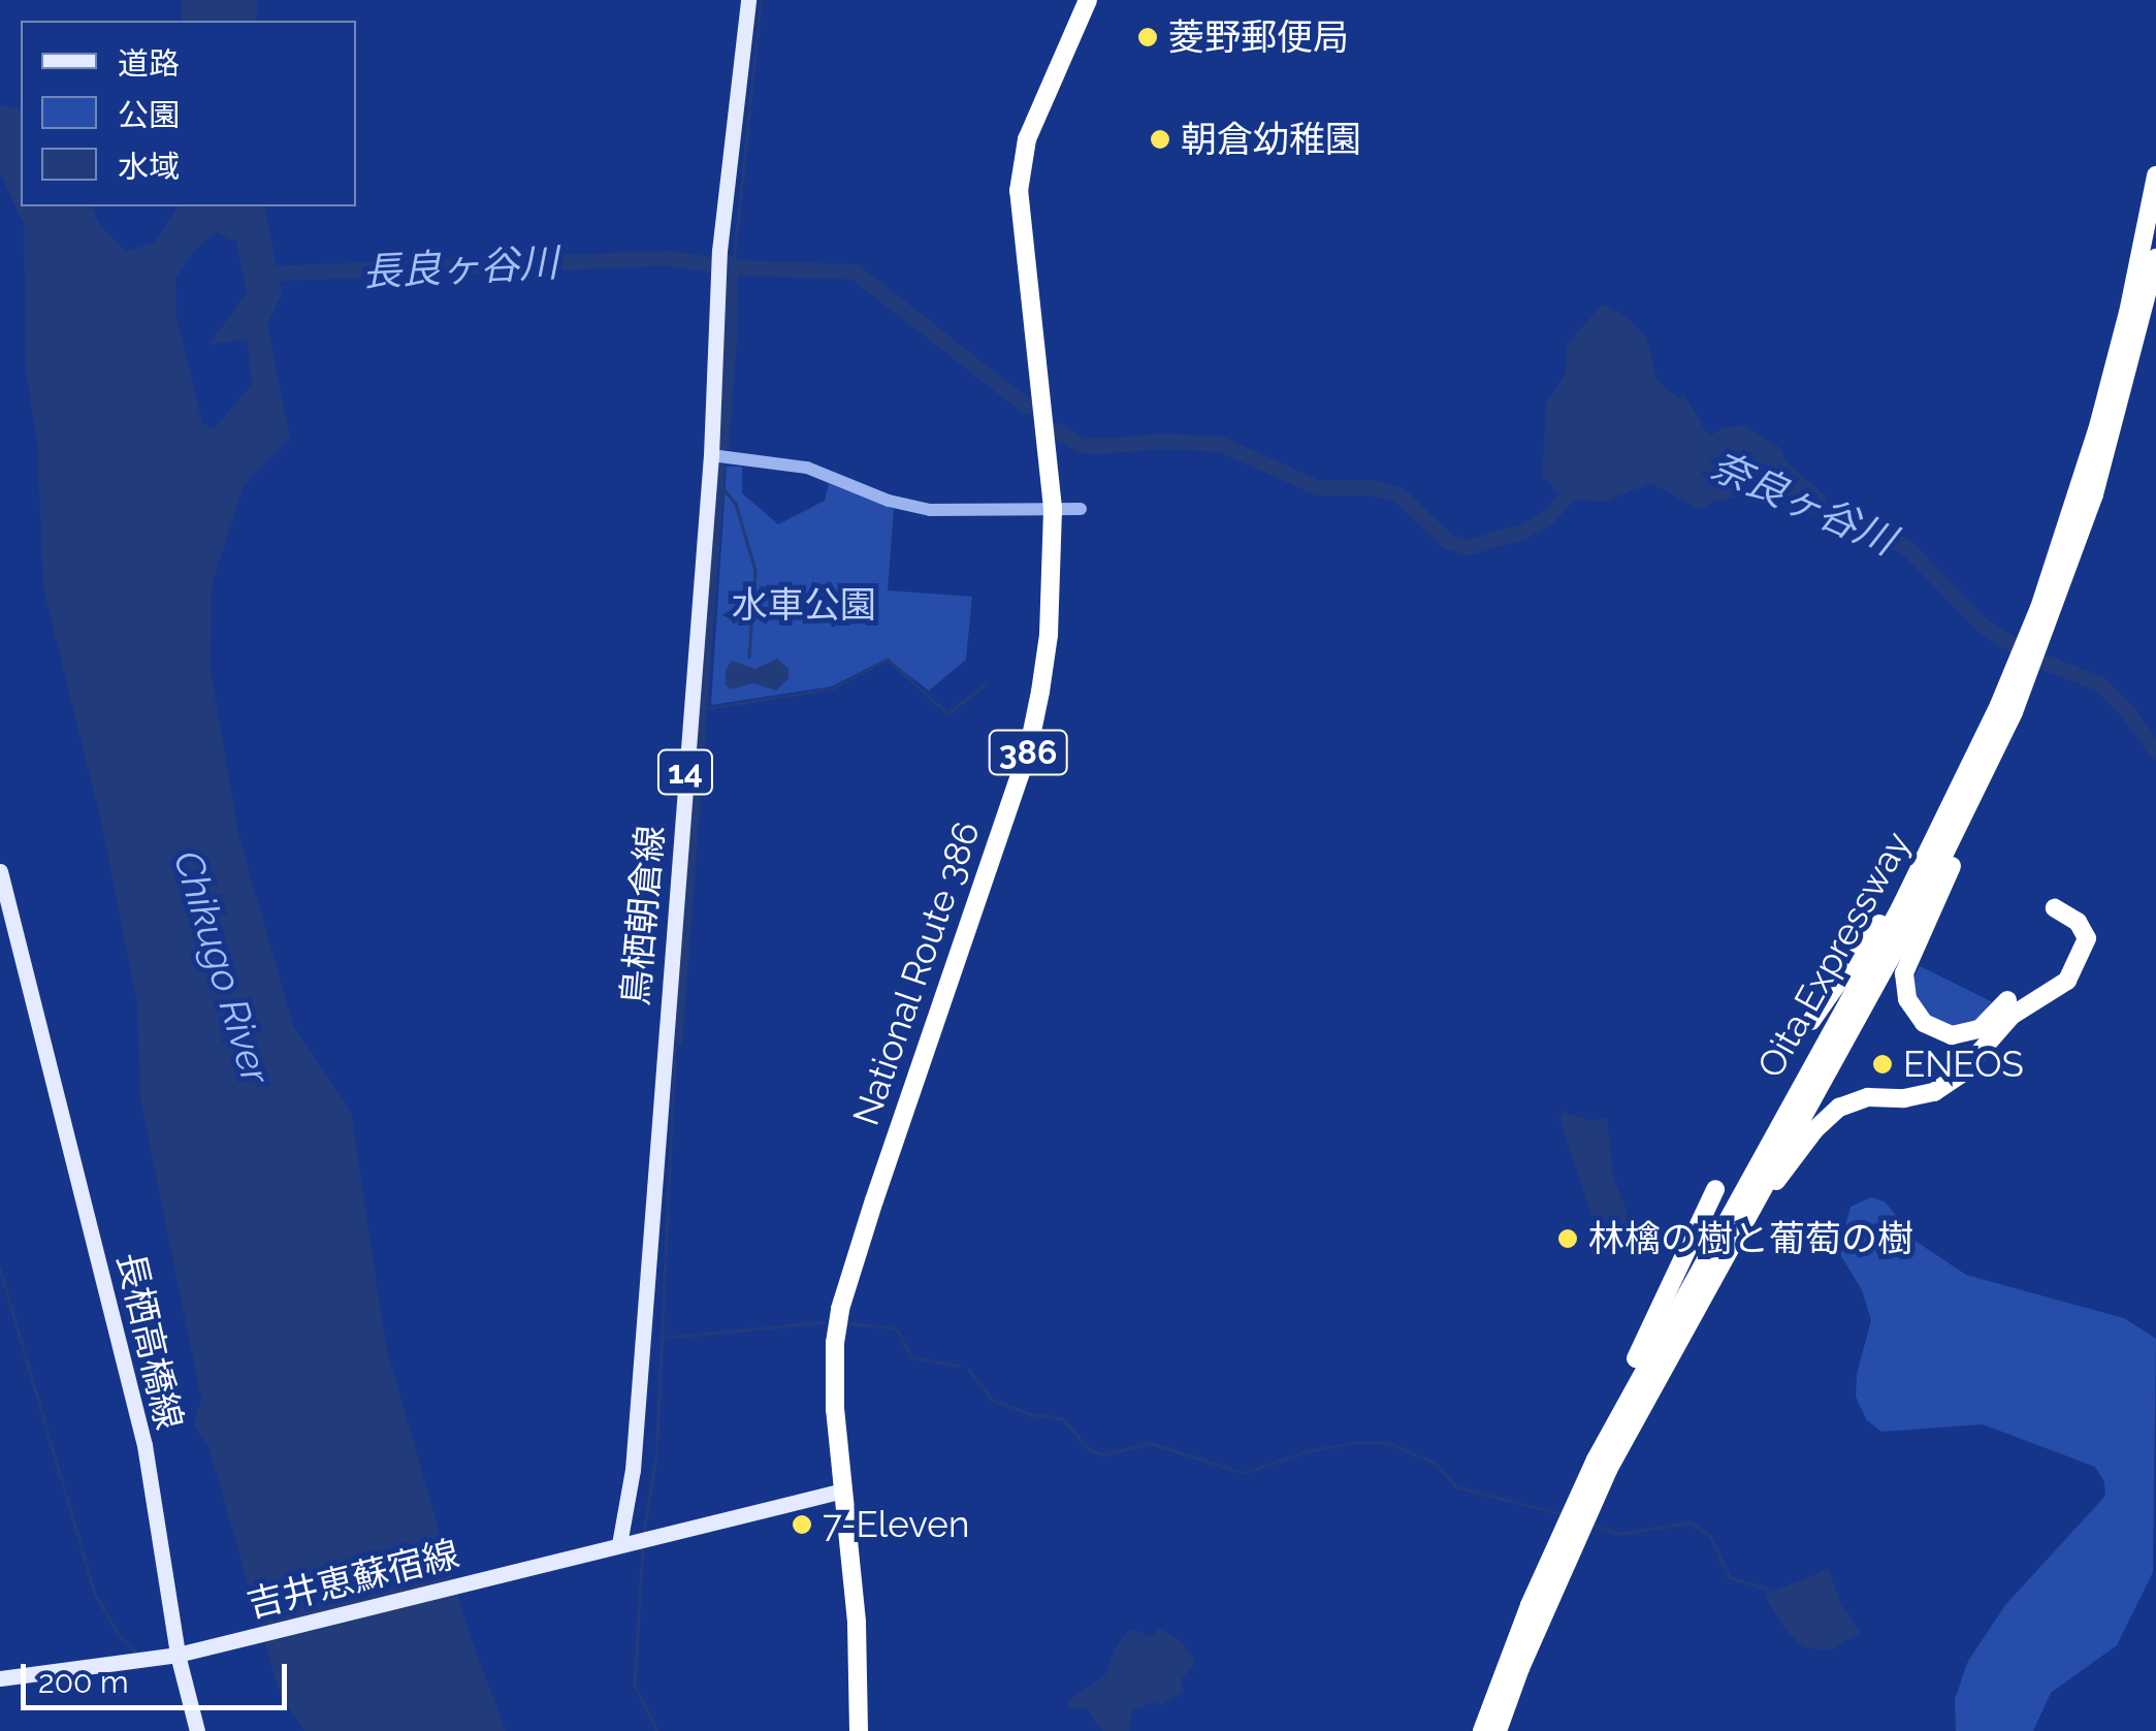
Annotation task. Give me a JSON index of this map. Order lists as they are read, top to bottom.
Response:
{
  "streets": {
    "highway": ["386", "Oita Expressway", "National Route 386"],
    "main road": [
      "14",
      "鳥栖朝倉線",
      "長栖高橋線",
      "吉井恵蘇宿線"
    ]
  },
  "crossings": [
    ["鳥栖朝倉線", "吉井恵蘇宿線"],
    ["長栖高橋線", "吉井恵蘇宿線"]
  ],
  "water": ["長良ヶ谷川", "奈良ヶ谷川", "Chikugo River"],
  "parks": ["水車公園"],
  "places": [
    "菱野郵便局",
    "朝倉幼稚園",
    "ENEOS",
    "林檎の樹と葡萄の樹",
    "7-Eleven"
  ],
  "legend": ["道路", "公園", "水域"],
  "scale_bar": "200 m"
}
